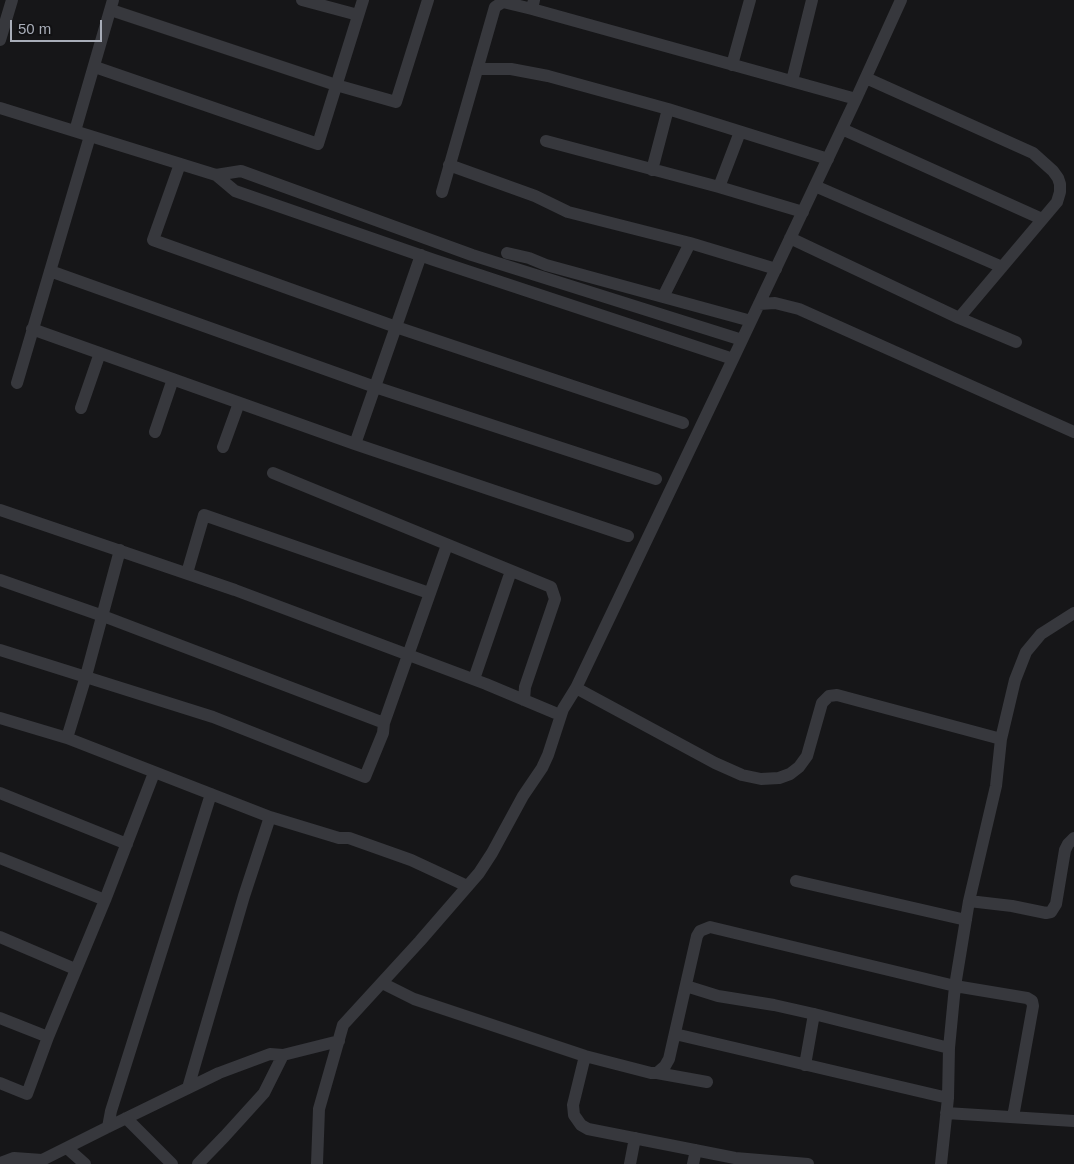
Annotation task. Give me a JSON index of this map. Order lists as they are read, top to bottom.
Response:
{
  "scale_bar": "50 m"
}
